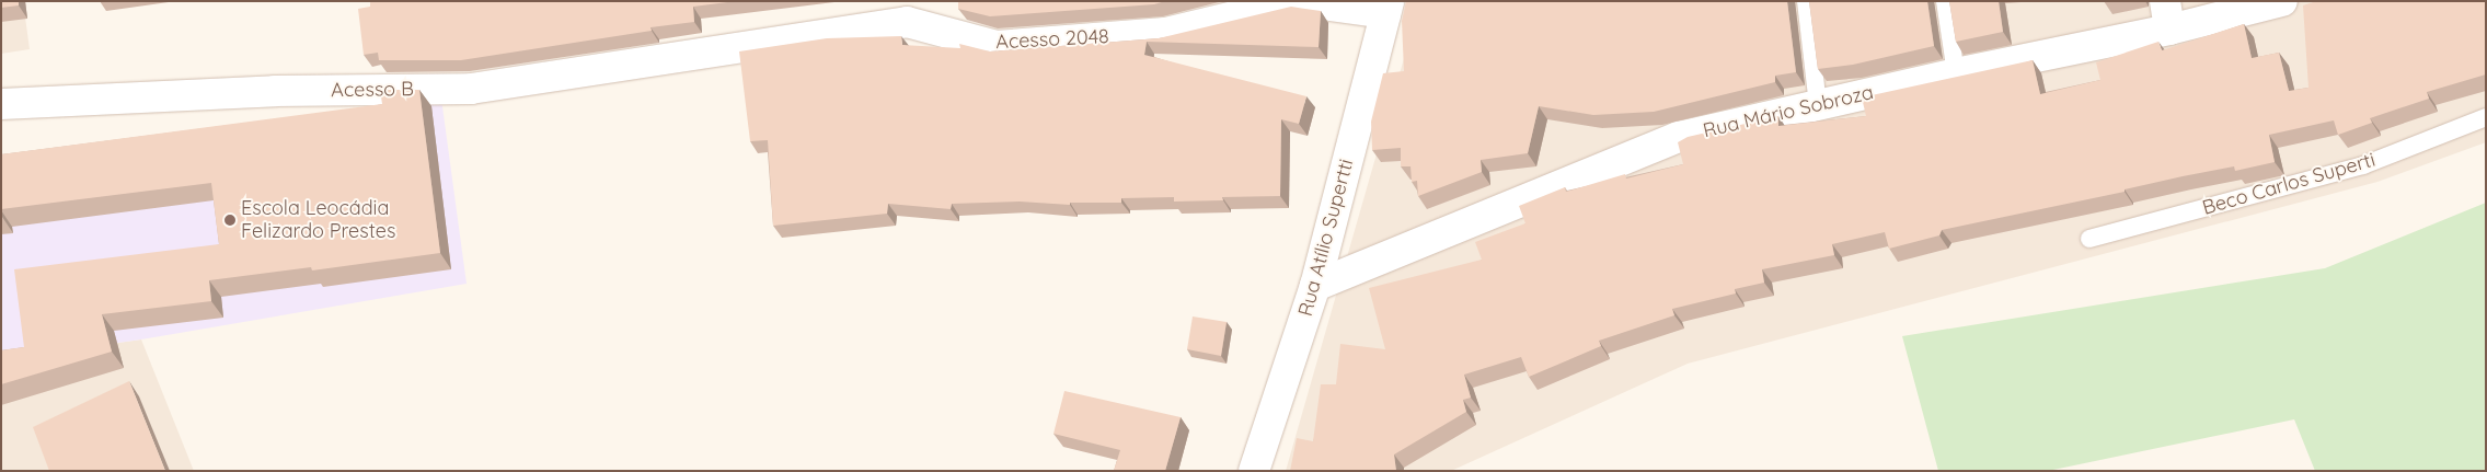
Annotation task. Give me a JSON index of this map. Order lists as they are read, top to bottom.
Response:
{
  "streets": {
    "street": [
      "Acesso 2048",
      "Acesso B",
      "Rua Mário Sobroza",
      "Rua Atílio Supertti"
    ],
    "lane": ["Beco Carlos Superti"]
  },
  "crossings": [
    ["Acesso 2048", "Acesso B"],
    ["Acesso 2048", "Rua Atílio Supertti"],
    ["Rua Mário Sobroza", "Rua Atílio Supertti"]
  ],
  "places": ["Escola Leocádia Felizardo Prestes"]
}
